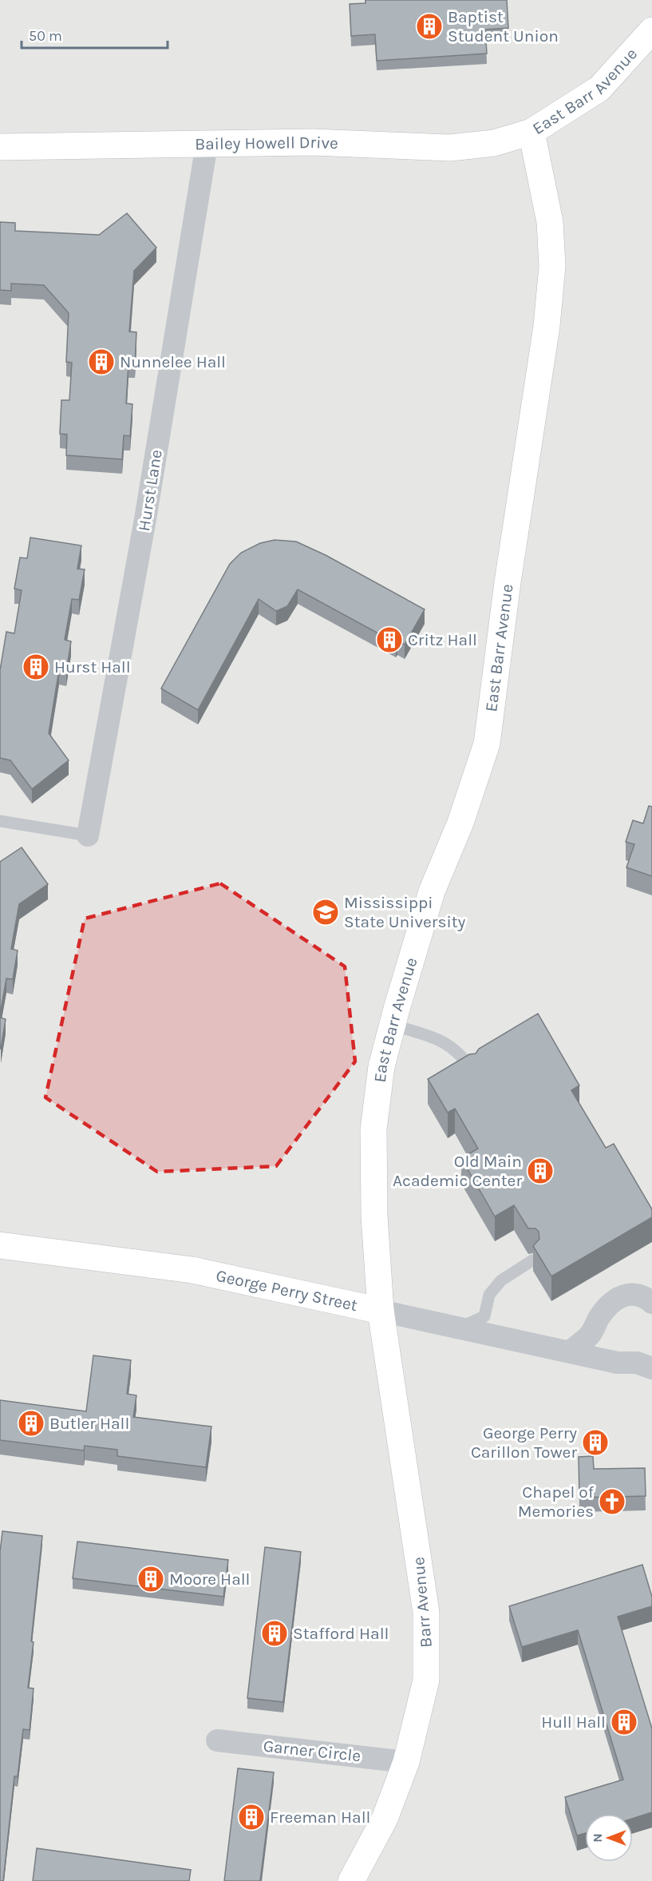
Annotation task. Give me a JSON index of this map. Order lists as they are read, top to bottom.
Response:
{
  "streets": {
    "street": [
      "East Barr Avenue",
      "Bailey Howell Drive",
      "Hurst Lane",
      "George Perry Street",
      "Barr Avenue",
      "Garner Circle"
    ]
  },
  "crossings": [
    ["East Barr Avenue", "Bailey Howell Drive"],
    ["East Barr Avenue", "George Perry Street"],
    ["East Barr Avenue", "Barr Avenue"],
    ["Bailey Howell Drive", "Hurst Lane"],
    ["George Perry Street", "Barr Avenue"],
    ["Barr Avenue", "Garner Circle"]
  ],
  "places": {
    "building": [
      "Baptist Student Union",
      "Nunnelee Hall",
      "Critz Hall",
      "Hurst Hall",
      "Old Main Academic Center",
      "Butler Hall",
      "George Perry Carillon Tower",
      "Moore Hall",
      "Stafford Hall",
      "Hull Hall",
      "Freeman Hall"
    ],
    "school or university": ["Mississippi State University"],
    "church": ["Chapel of Memories"]
  },
  "scale_bar": "50 m",
  "north": "left"
}
